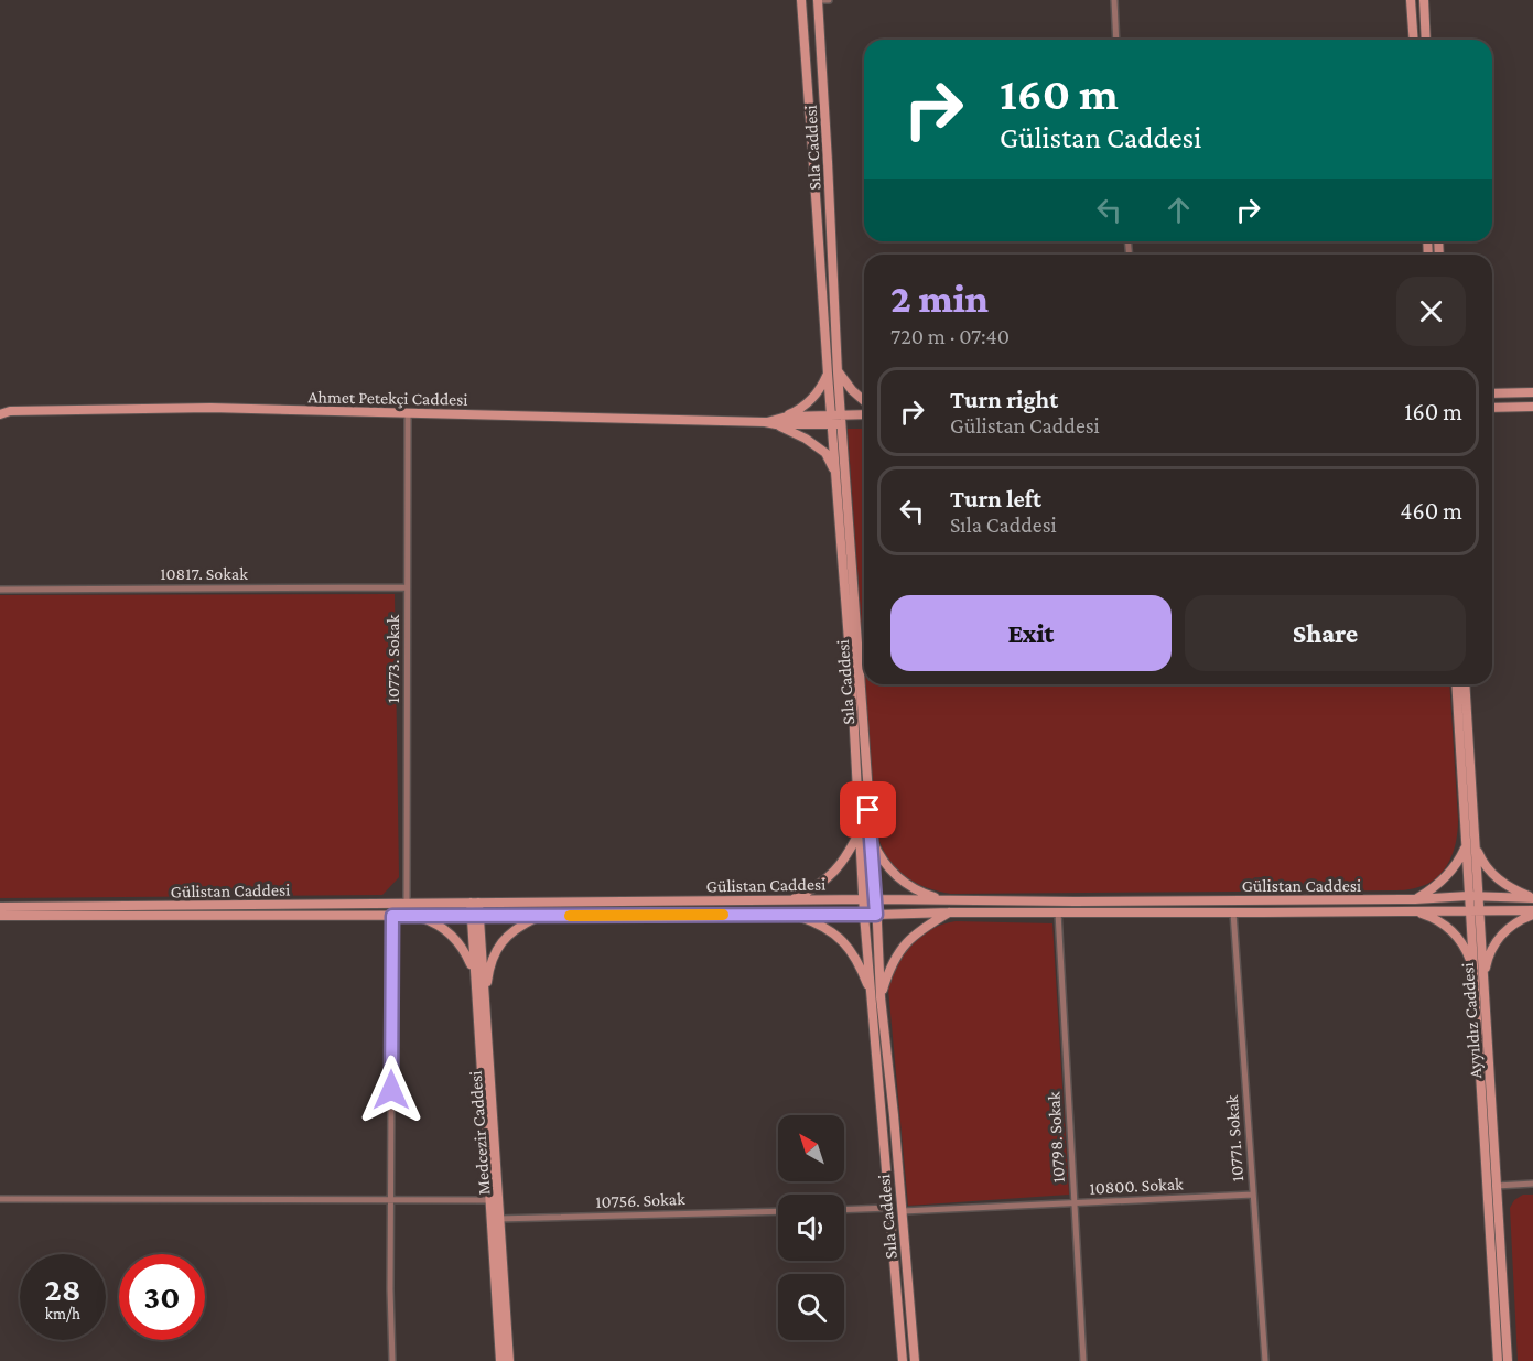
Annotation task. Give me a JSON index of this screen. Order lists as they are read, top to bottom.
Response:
{
  "streets": {
    "street": [
      "Sıla Caddesi",
      "Ahmet Petekçi Caddesi",
      "10817. Sokak",
      "10773. Sokak",
      "Gülistan Caddesi",
      "Ayyıldız Caddesi",
      "Medcezir Caddesi",
      "10798. Sokak",
      "10771. Sokak",
      "10800. Sokak",
      "10756. Sokak"
    ]
  },
  "crossings": [
    ["Sıla Caddesi", "Ahmet Petekçi Caddesi"],
    ["Sıla Caddesi", "Gülistan Caddesi"],
    ["Sıla Caddesi", "10800. Sokak"],
    ["Ahmet Petekçi Caddesi", "10773. Sokak"],
    ["10817. Sokak", "10773. Sokak"],
    ["10773. Sokak", "Gülistan Caddesi"],
    ["Gülistan Caddesi", "Ayyıldız Caddesi"],
    ["Gülistan Caddesi", "Medcezir Caddesi"],
    ["Gülistan Caddesi", "10798. Sokak"],
    ["Gülistan Caddesi", "10771. Sokak"],
    ["Medcezir Caddesi", "10756. Sokak"],
    ["10798. Sokak", "10800. Sokak"],
    ["10771. Sokak", "10800. Sokak"]
  ],
  "north": "top left",
  "page": {
    "turn": ["160 m", "Gülistan Caddesi"],
    "heading": ["2 min", "720 m · 07:40"],
    "list": [
      {
        "name": "Turn right",
        "note": "Gülistan Caddesi",
        "value": "160 m"
      },
      {
        "name": "Turn left",
        "note": "Sıla Caddesi",
        "value": "460 m"
      }
    ],
    "buttons": ["Exit", "Share"],
    "speed": "28 km/h",
    "limit": "30"
  }
}
